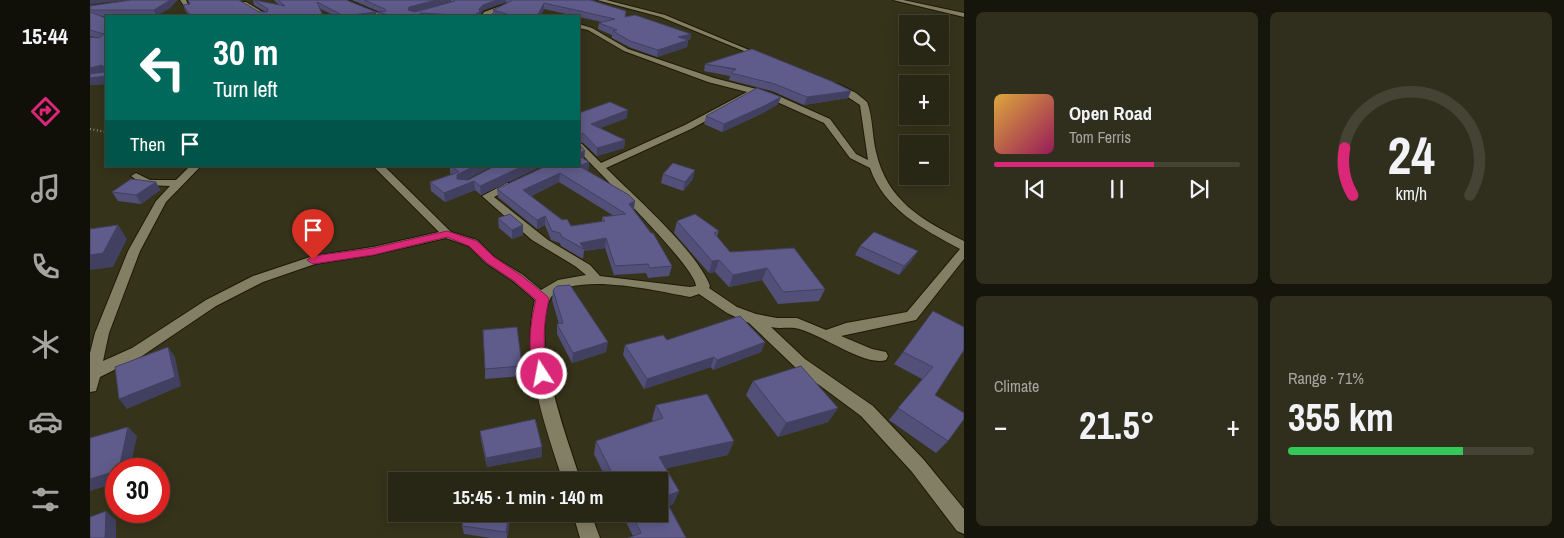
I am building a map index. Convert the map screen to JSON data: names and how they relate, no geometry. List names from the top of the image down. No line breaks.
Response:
{"page":{"tabs":"15:44","map_buttons":["+","−"],"turn":["30 m","Turn left"],"song":["Open Road","Tom Ferris"],"then":"Then","tile":["Climate",["Range · 71%","355 km"]],"heat":["−","21.5°","+"],"limit":"30","trip":"15:45 · 1 min · 140 m","gauge":["24","km/h"]}}
